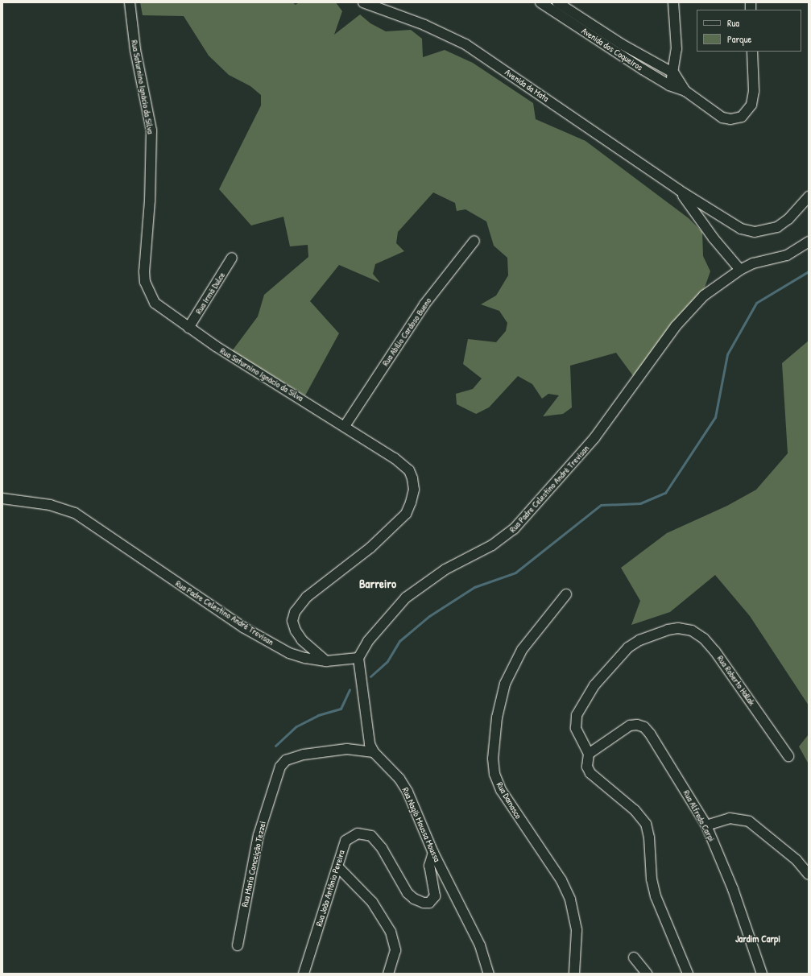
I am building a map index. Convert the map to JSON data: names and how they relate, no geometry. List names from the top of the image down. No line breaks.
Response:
{"streets":{"street":["Avenida dos Coqueiros","Avenida da Mata","Rua Saturnino Ignácio da Silva","Rua Irmã Dulce","Rua Abílio Cardoso Bueno","Rua Padre Celestino André Trevisan","Rua Roberto Hallak","Rua Damasco","Rua Alfredo Carpi","Rua Nagib Moussa Moussa","Rua Maria Conceição Tezzei","Rua João Antônio Pereira"]},"crossings":[["Avenida da Mata","Rua Padre Celestino André Trevisan"],["Rua Saturnino Ignácio da Silva","Rua Irmã Dulce"],["Rua Saturnino Ignácio da Silva","Rua Abílio Cardoso Bueno"],["Rua Saturnino Ignácio da Silva","Rua Padre Celestino André Trevisan"],["Rua Padre Celestino André Trevisan","Rua Nagib Moussa Moussa"],["Rua Roberto Hallak","Rua Alfredo Carpi"],["Rua Nagib Moussa Moussa","Rua Maria Conceição Tezzei"],["Rua Nagib Moussa Moussa","Rua João Antônio Pereira"]],"districts":["Barreiro","Jardim Carpi"],"legend":["Rua","Parque"]}
